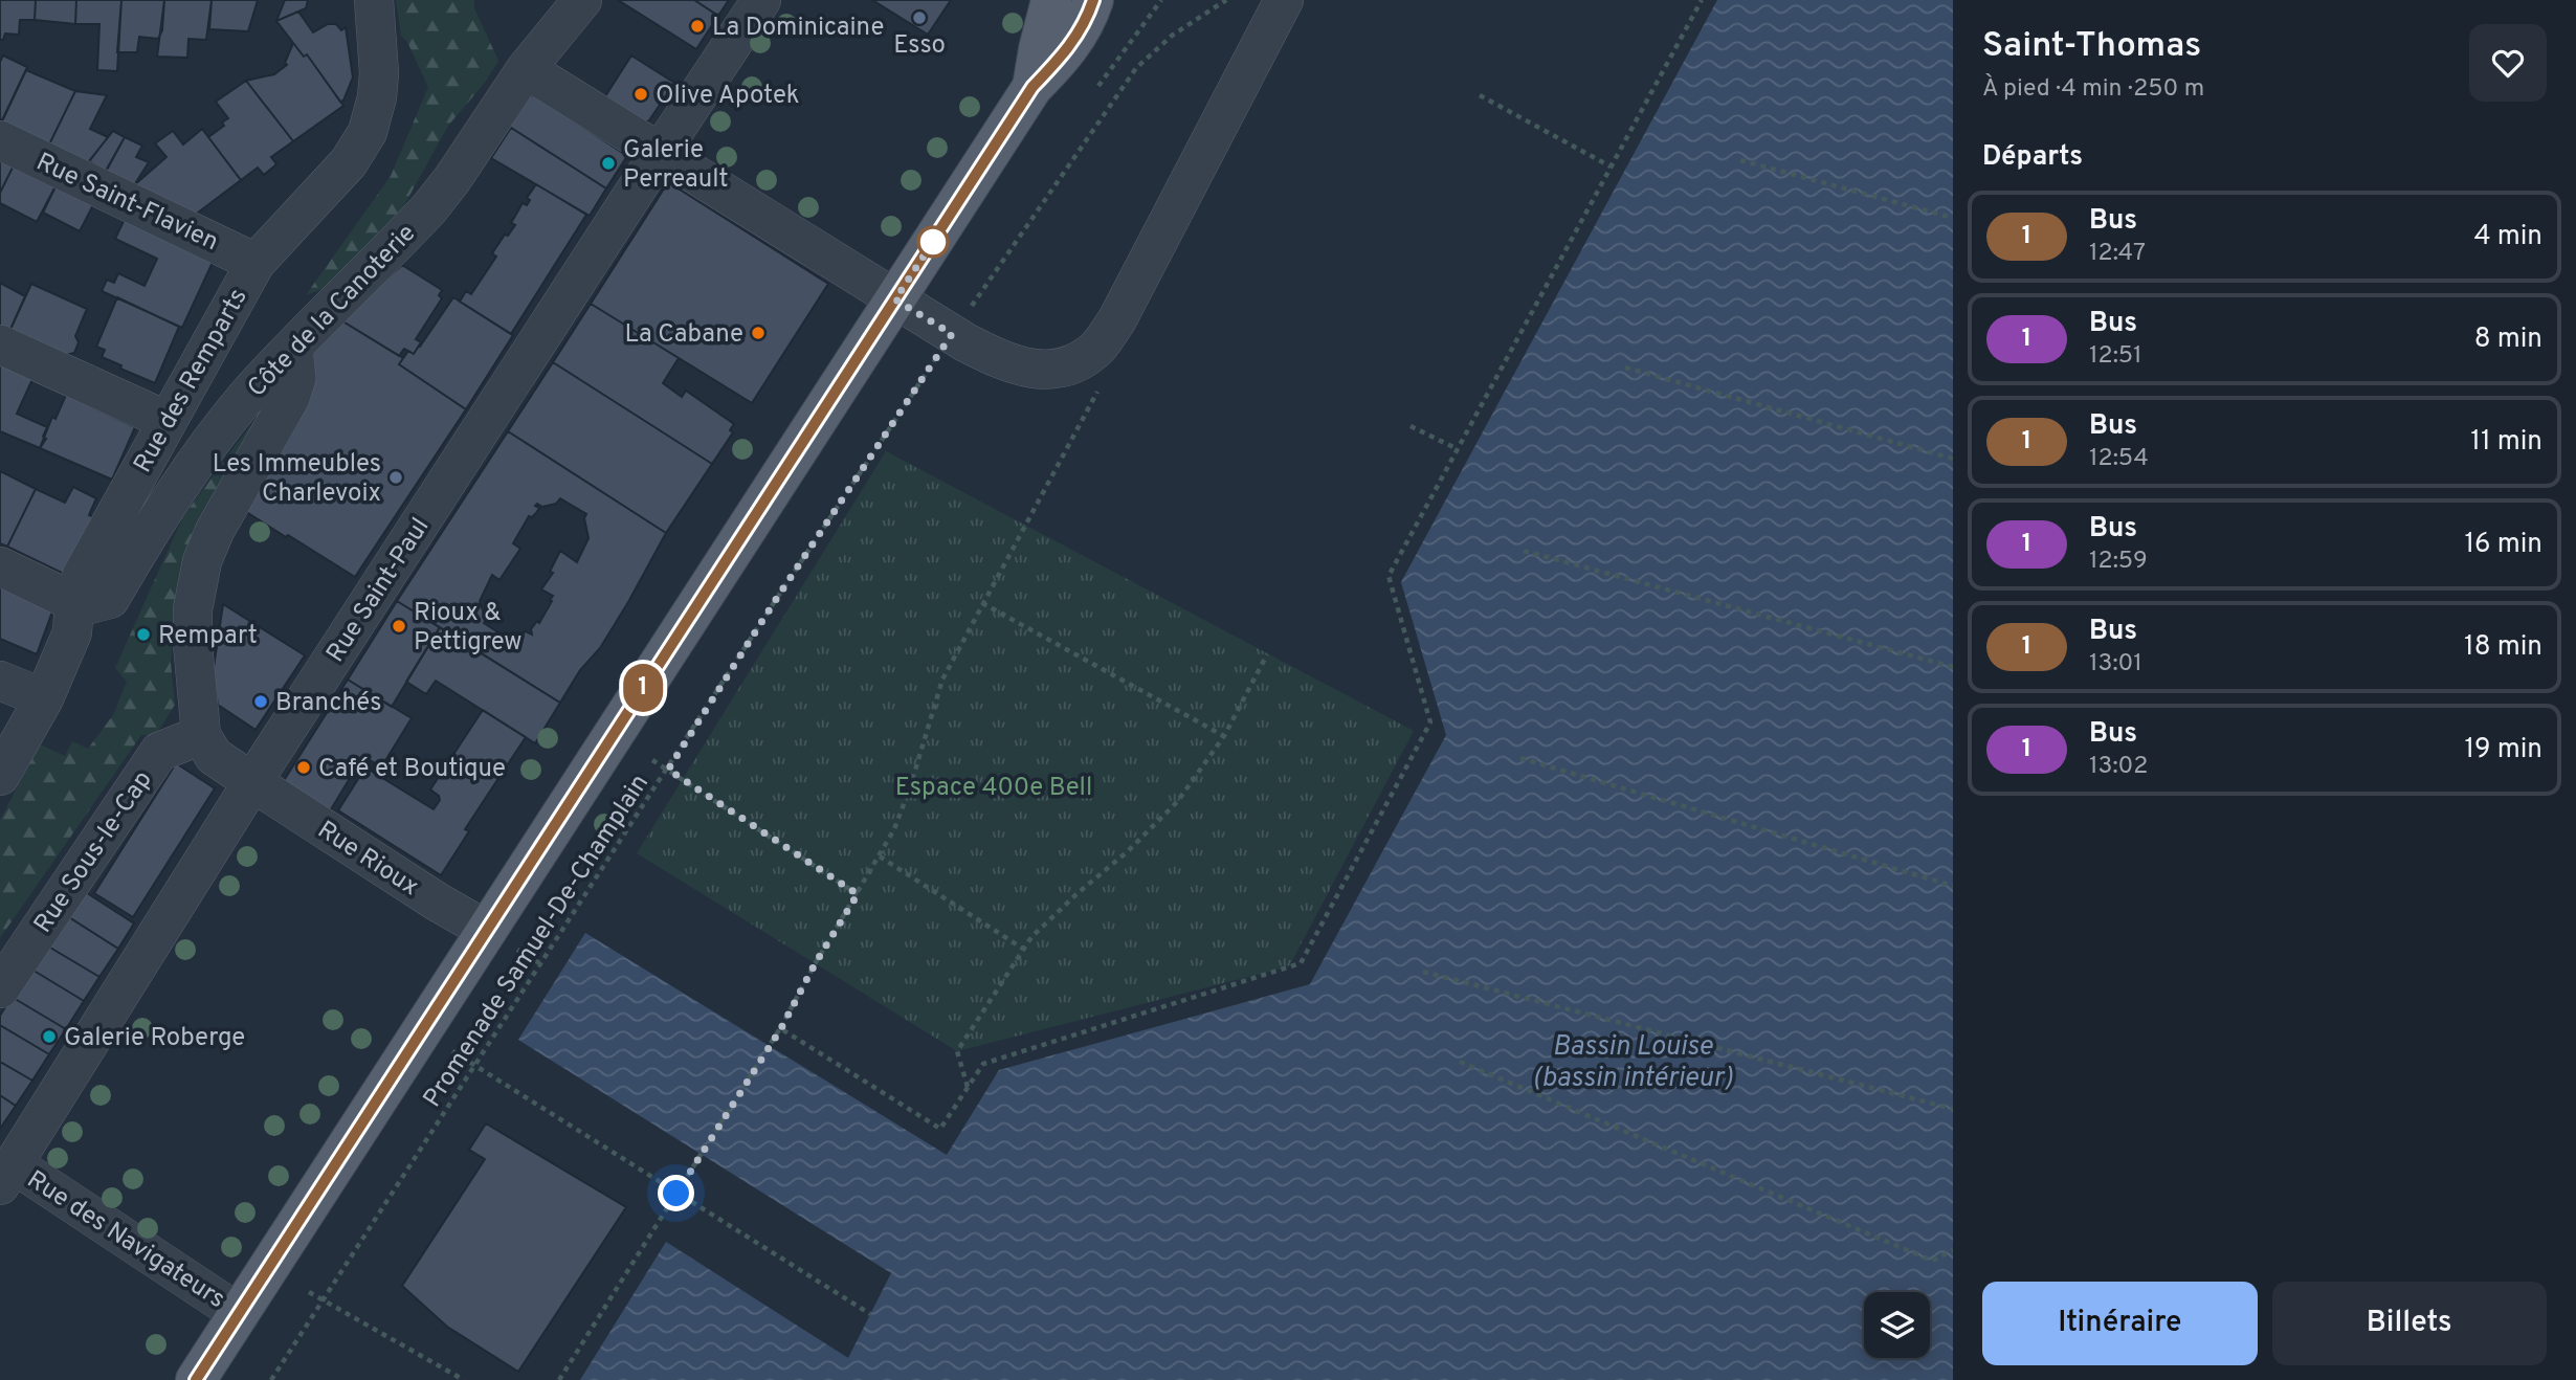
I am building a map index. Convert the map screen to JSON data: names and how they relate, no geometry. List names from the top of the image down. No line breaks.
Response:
{"streets":{"street":["Rue Saint-Flavien","Côte de la Canoterie","Rue des Remparts","Rue Saint-Paul","Rue Sous-le-Cap","Rue Rioux","Rue des Navigateurs"],"path":["Promenade Samuel-De-Champlain"]},"crossings":[["Rue Saint-Flavien","Rue des Remparts"],["Côte de la Canoterie","Rue des Remparts"],["Rue Saint-Paul","Rue Rioux"],["Rue Saint-Paul","Rue des Navigateurs"],["Rue Sous-le-Cap","Rue Rioux"]],"water":["Bassin Louise (bassin intérieur)"],"parks":["Espace 400e Bell"],"places":["Esso","La Dominicaine","Olive Apotek","Galerie Perreault","La Cabane","Les Immeubles Charlevoix","Rioux & Pettigrew","Rempart","Branchés","Café et Boutique","Galerie Roberge"],"lines":["bus line 1"],"page":{"on_map":"1","heading":[["Saint-Thomas","À pied · 4 min · 250 m"],"Départs"],"list":[{"mark":"1","name":"Bus","note":"12:47","value":"4 min"},{"mark":"1","name":"Bus","note":"12:51","value":"8 min"},{"mark":"1","name":"Bus","note":"12:54","value":"11 min"},{"mark":"1","name":"Bus","note":"12:59","value":"16 min"},{"mark":"1","name":"Bus","note":"13:01","value":"18 min"},{"mark":"1","name":"Bus","note":"13:02","value":"19 min"}],"buttons":["Itinéraire","Billets"]}}
